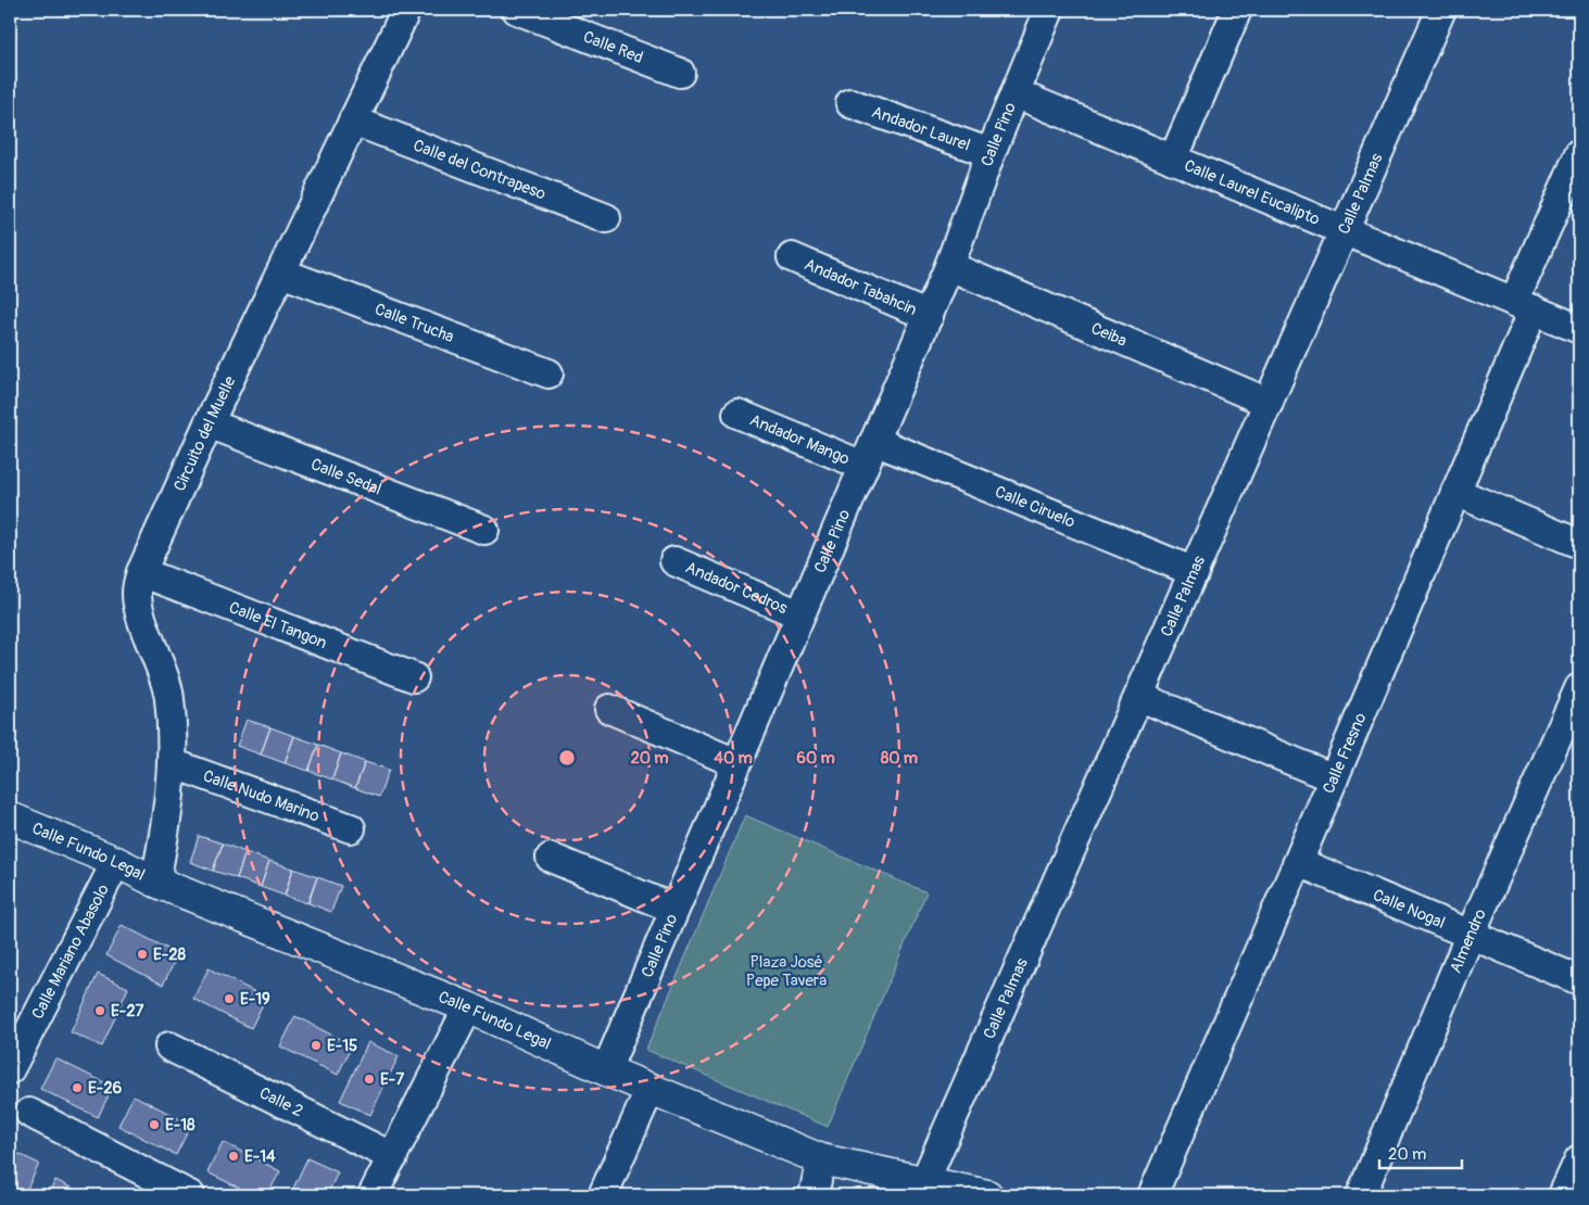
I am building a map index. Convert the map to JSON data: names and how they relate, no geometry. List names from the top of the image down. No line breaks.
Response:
{"streets":{"street":["Calle Red","Andador Laurel","Calle Pino","Calle del Contrapeso","Calle Laurel Eucalipto","Calle Palmas","Andador Tabahcin","Calle Trucha","Ceiba","Circuito del Muelle","Andador Mango","Calle Sedal","Calle Ciruelo","Andador Cedros","Calle El Tangon","Calle Fresno","Calle Nudo Marino","Calle Fundo Legal","Calle Nogal","Almendro","Calle Mariano Abasolo","Calle 2"]},"crossings":[["Andador Laurel","Calle Pino"],["Calle Pino","Calle Laurel Eucalipto"],["Calle Pino","Andador Tabahcin"],["Calle Pino","Ceiba"],["Calle Pino","Andador Mango"],["Calle Pino","Calle Ciruelo"],["Calle Pino","Andador Cedros"],["Calle Pino","Calle Fundo Legal"],["Calle del Contrapeso","Circuito del Muelle"],["Calle Laurel Eucalipto","Calle Palmas"],["Calle Laurel Eucalipto","Calle Fresno"],["Calle Palmas","Ceiba"],["Calle Palmas","Calle Ciruelo"],["Calle Palmas","Calle Fundo Legal"],["Calle Trucha","Circuito del Muelle"],["Circuito del Muelle","Calle Sedal"],["Circuito del Muelle","Calle El Tangon"],["Circuito del Muelle","Calle Nudo Marino"],["Circuito del Muelle","Calle Fundo Legal"],["Andador Mango","Calle Ciruelo"],["Calle Fresno","Calle Nogal"],["Calle Fundo Legal","Calle Mariano Abasolo"],["Calle Nogal","Almendro"]],"parks":["Plaza José Pepe Tavera"],"places":["E-28","E-19","E-27","E-15","E-7","E-26","E-18","E-14"],"scale_bar":"20 m","rings":["20 m","40 m","60 m","80 m"]}
